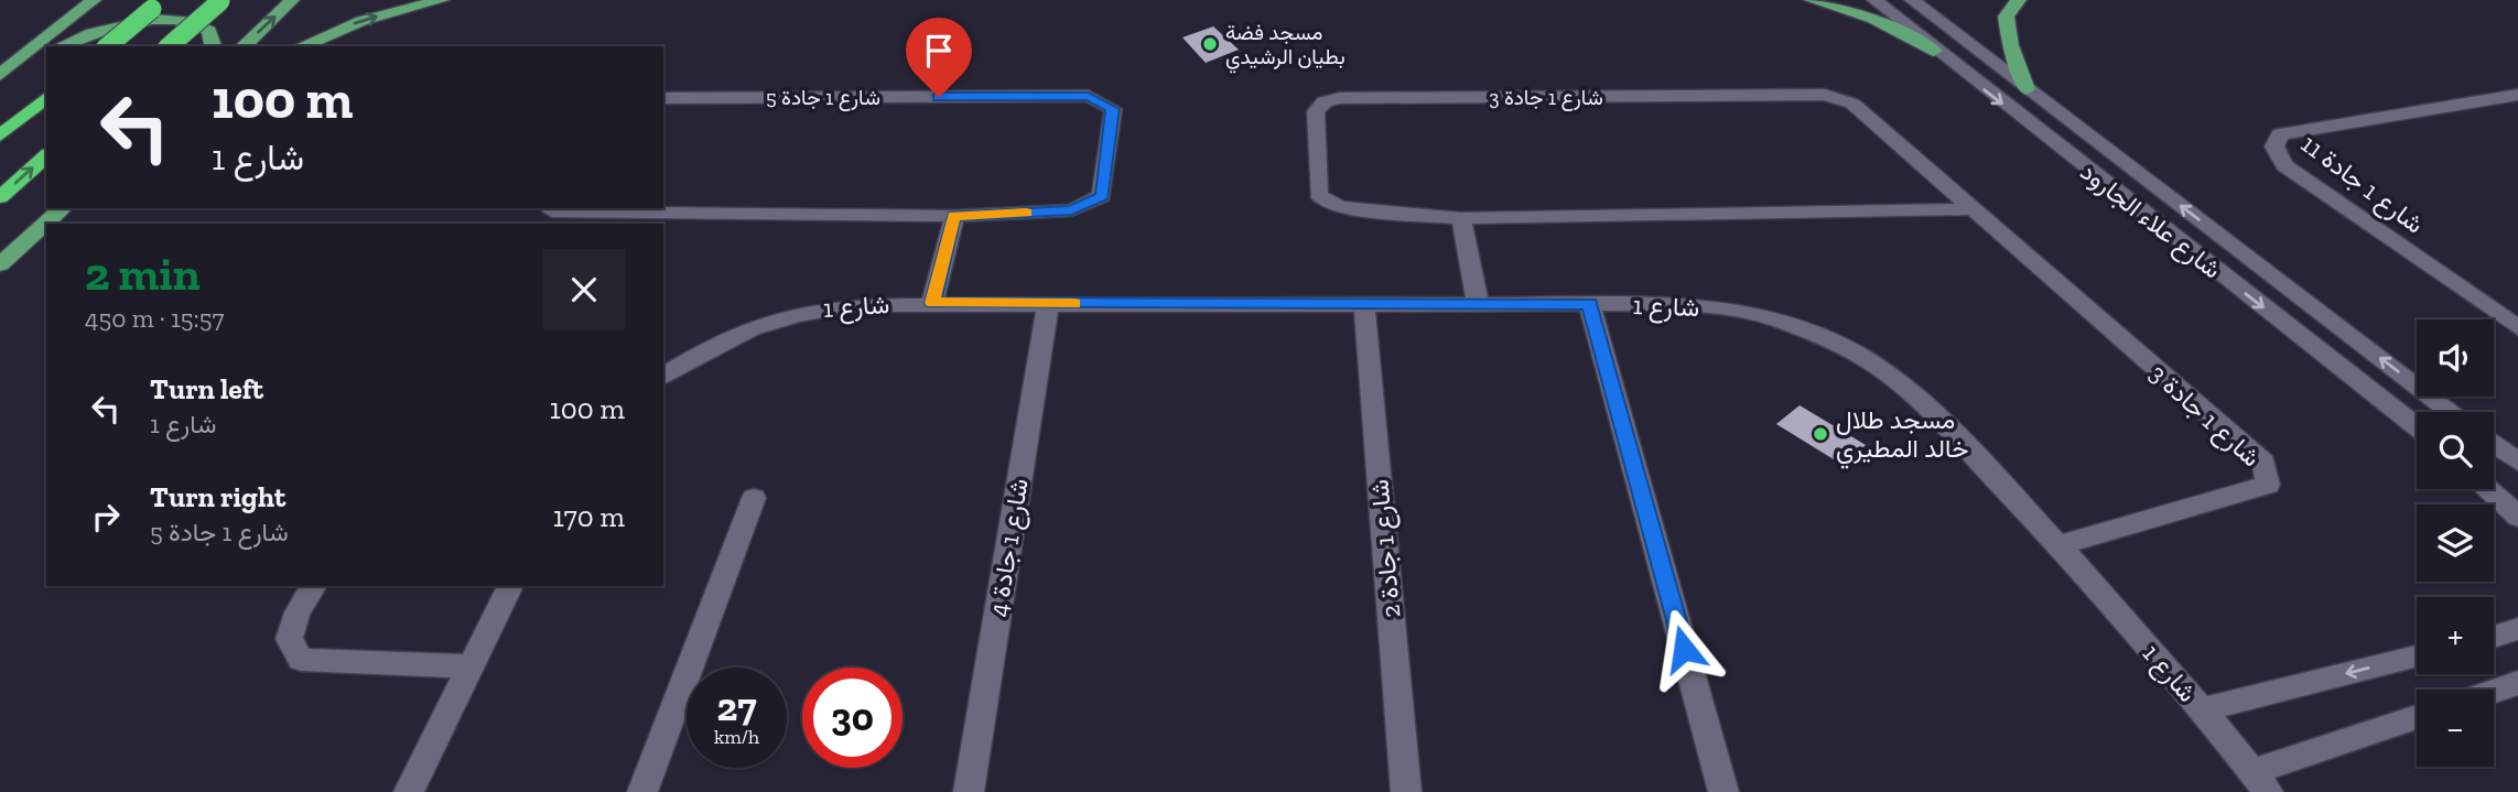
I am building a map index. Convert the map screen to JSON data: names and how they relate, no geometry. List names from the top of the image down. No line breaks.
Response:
{"streets":{"street":["شارع 1 جادة 5","شارع 1 جادة 3","شارع 1 جادة 11","شارع علاء الجارود","شارع 1","شارع 1 جادة 4","شارع 1 جادة 2"]},"crossings":[["شارع 1 جادة 3","شارع 1"],["شارع 1","شارع 1 جادة 4"],["شارع 1","شارع 1 جادة 2"]],"places":["مسجد فضة بطيان الرشيدي","مسجد طلال خالد المطيري"],"page":{"turn":["100 m","شارع 1"],"heading":["2 min","450 m · 15:57"],"map_buttons":["+","−"],"list":[{"name":"Turn left","note":"شارع 1","value":"100 m"},{"name":"Turn right","note":"شارع 1 جادة 5","value":"170 m"}],"speed":"27 km/h","limit":"30"}}
